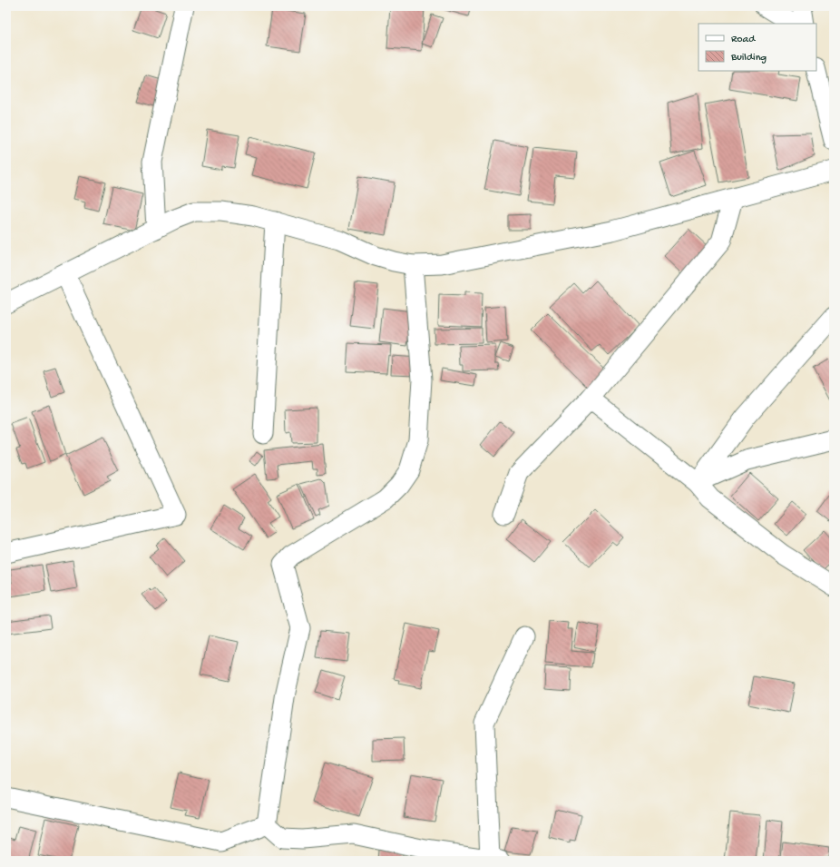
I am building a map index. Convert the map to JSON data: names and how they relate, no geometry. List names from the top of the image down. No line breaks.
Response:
{"legend":["Road","Building"]}
